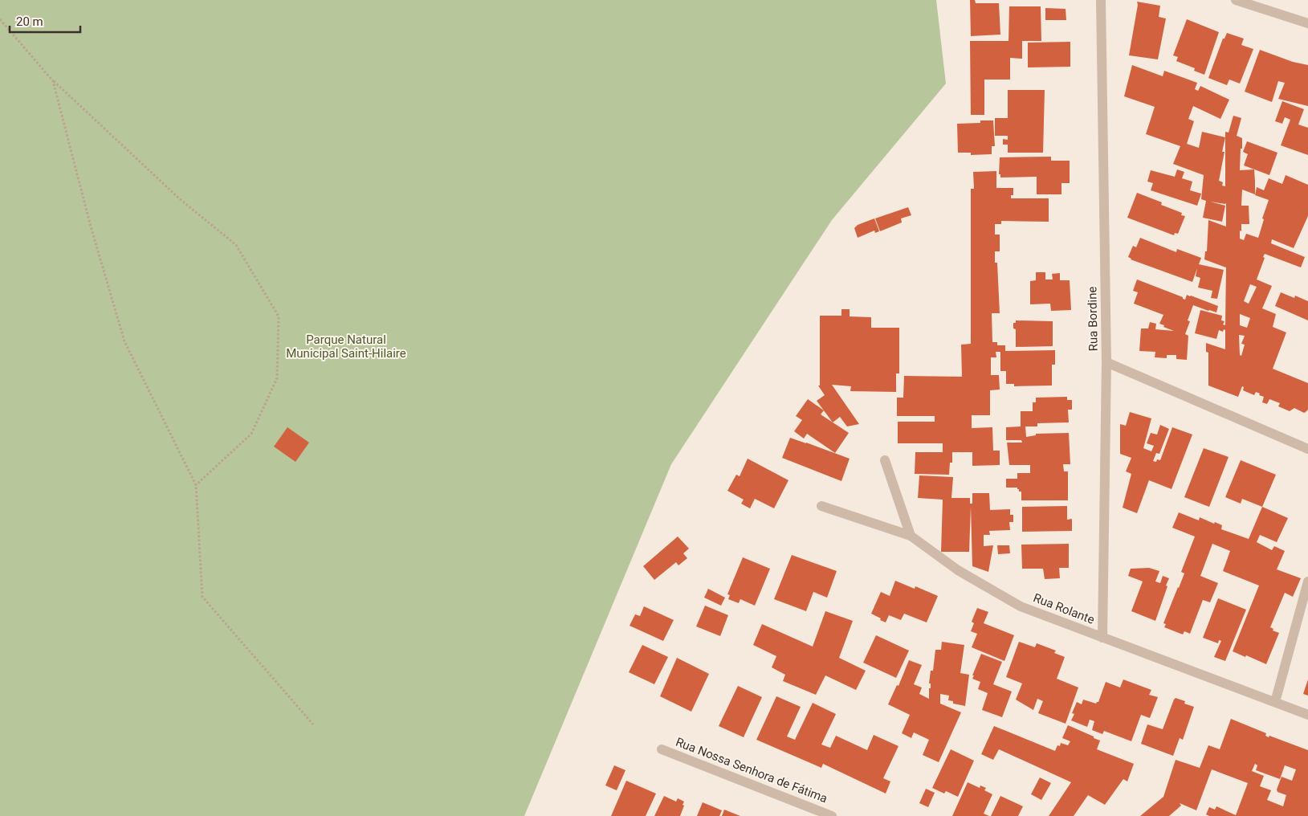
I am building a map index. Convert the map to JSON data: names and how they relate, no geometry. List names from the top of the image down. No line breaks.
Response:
{"streets":{"street":["Rua Bordine","Rua Rolante","Rua Nossa Senhora de Fátima"]},"crossings":[["Rua Bordine","Rua Rolante"]],"parks":["Parque Natural Municipal Saint-Hilaire"],"scale_bar":"20 m"}
